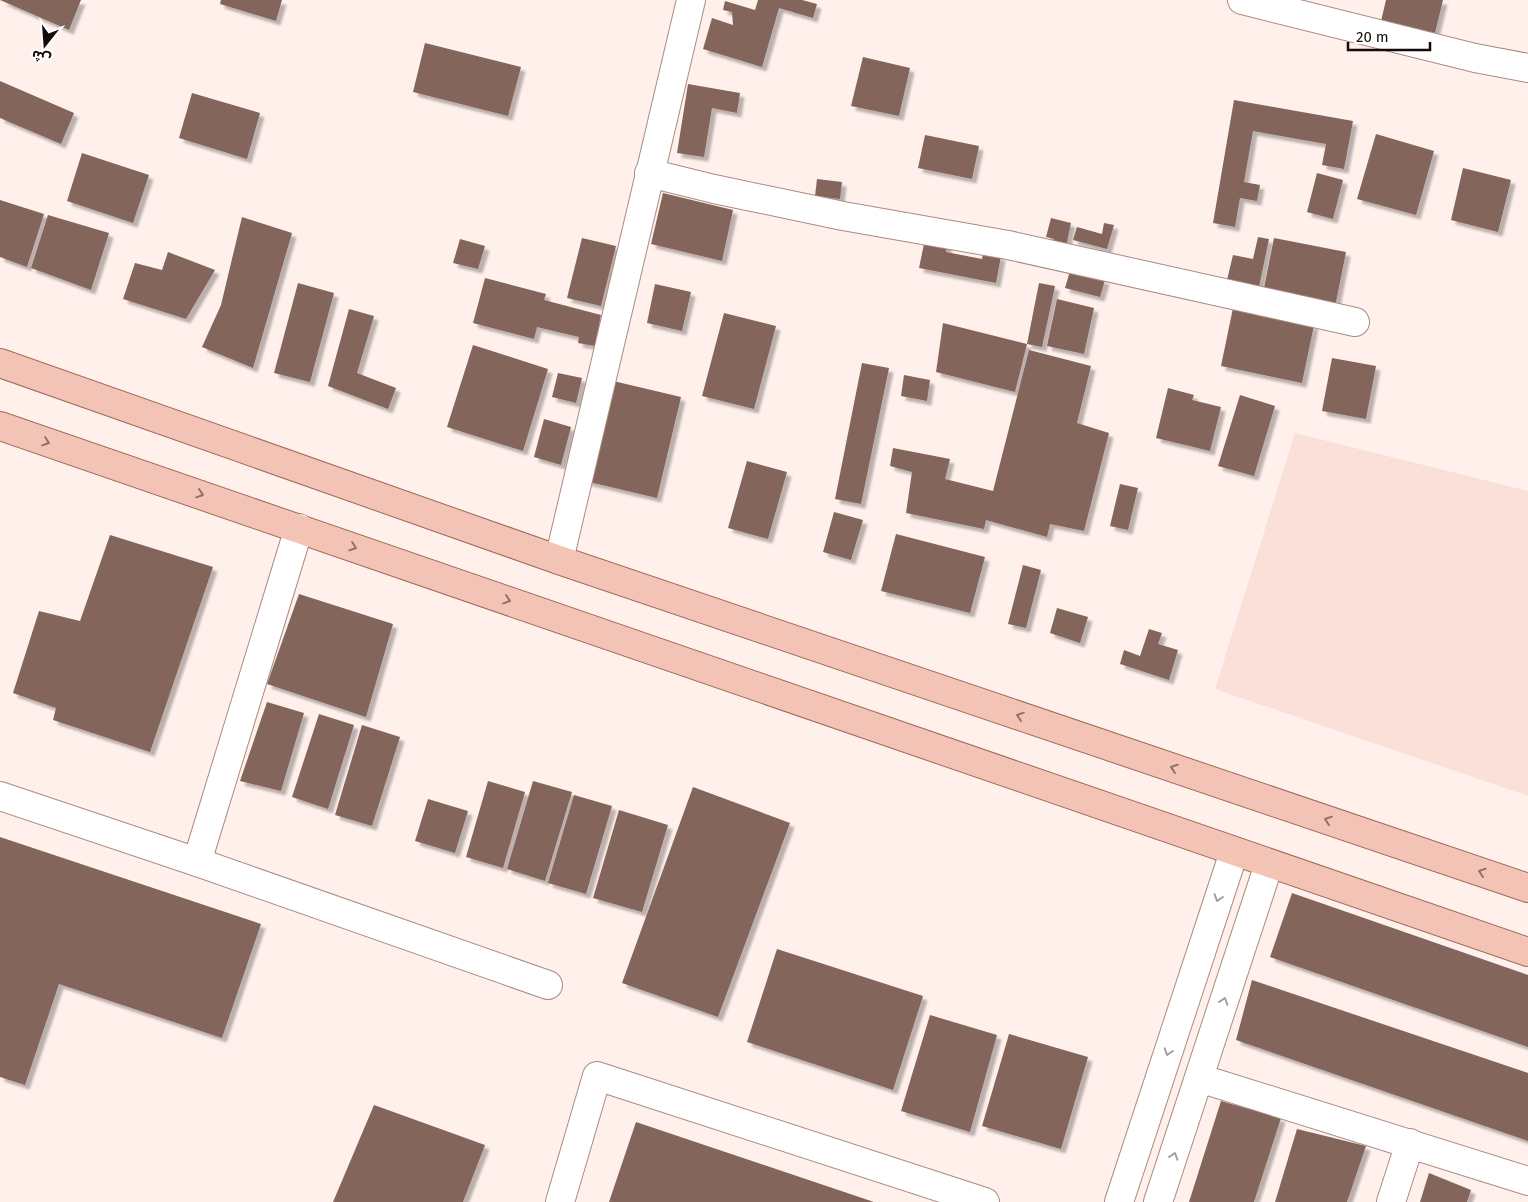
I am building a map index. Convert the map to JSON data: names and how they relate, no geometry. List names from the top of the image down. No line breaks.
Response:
{"scale_bar":"20 m","north":"bottom"}
